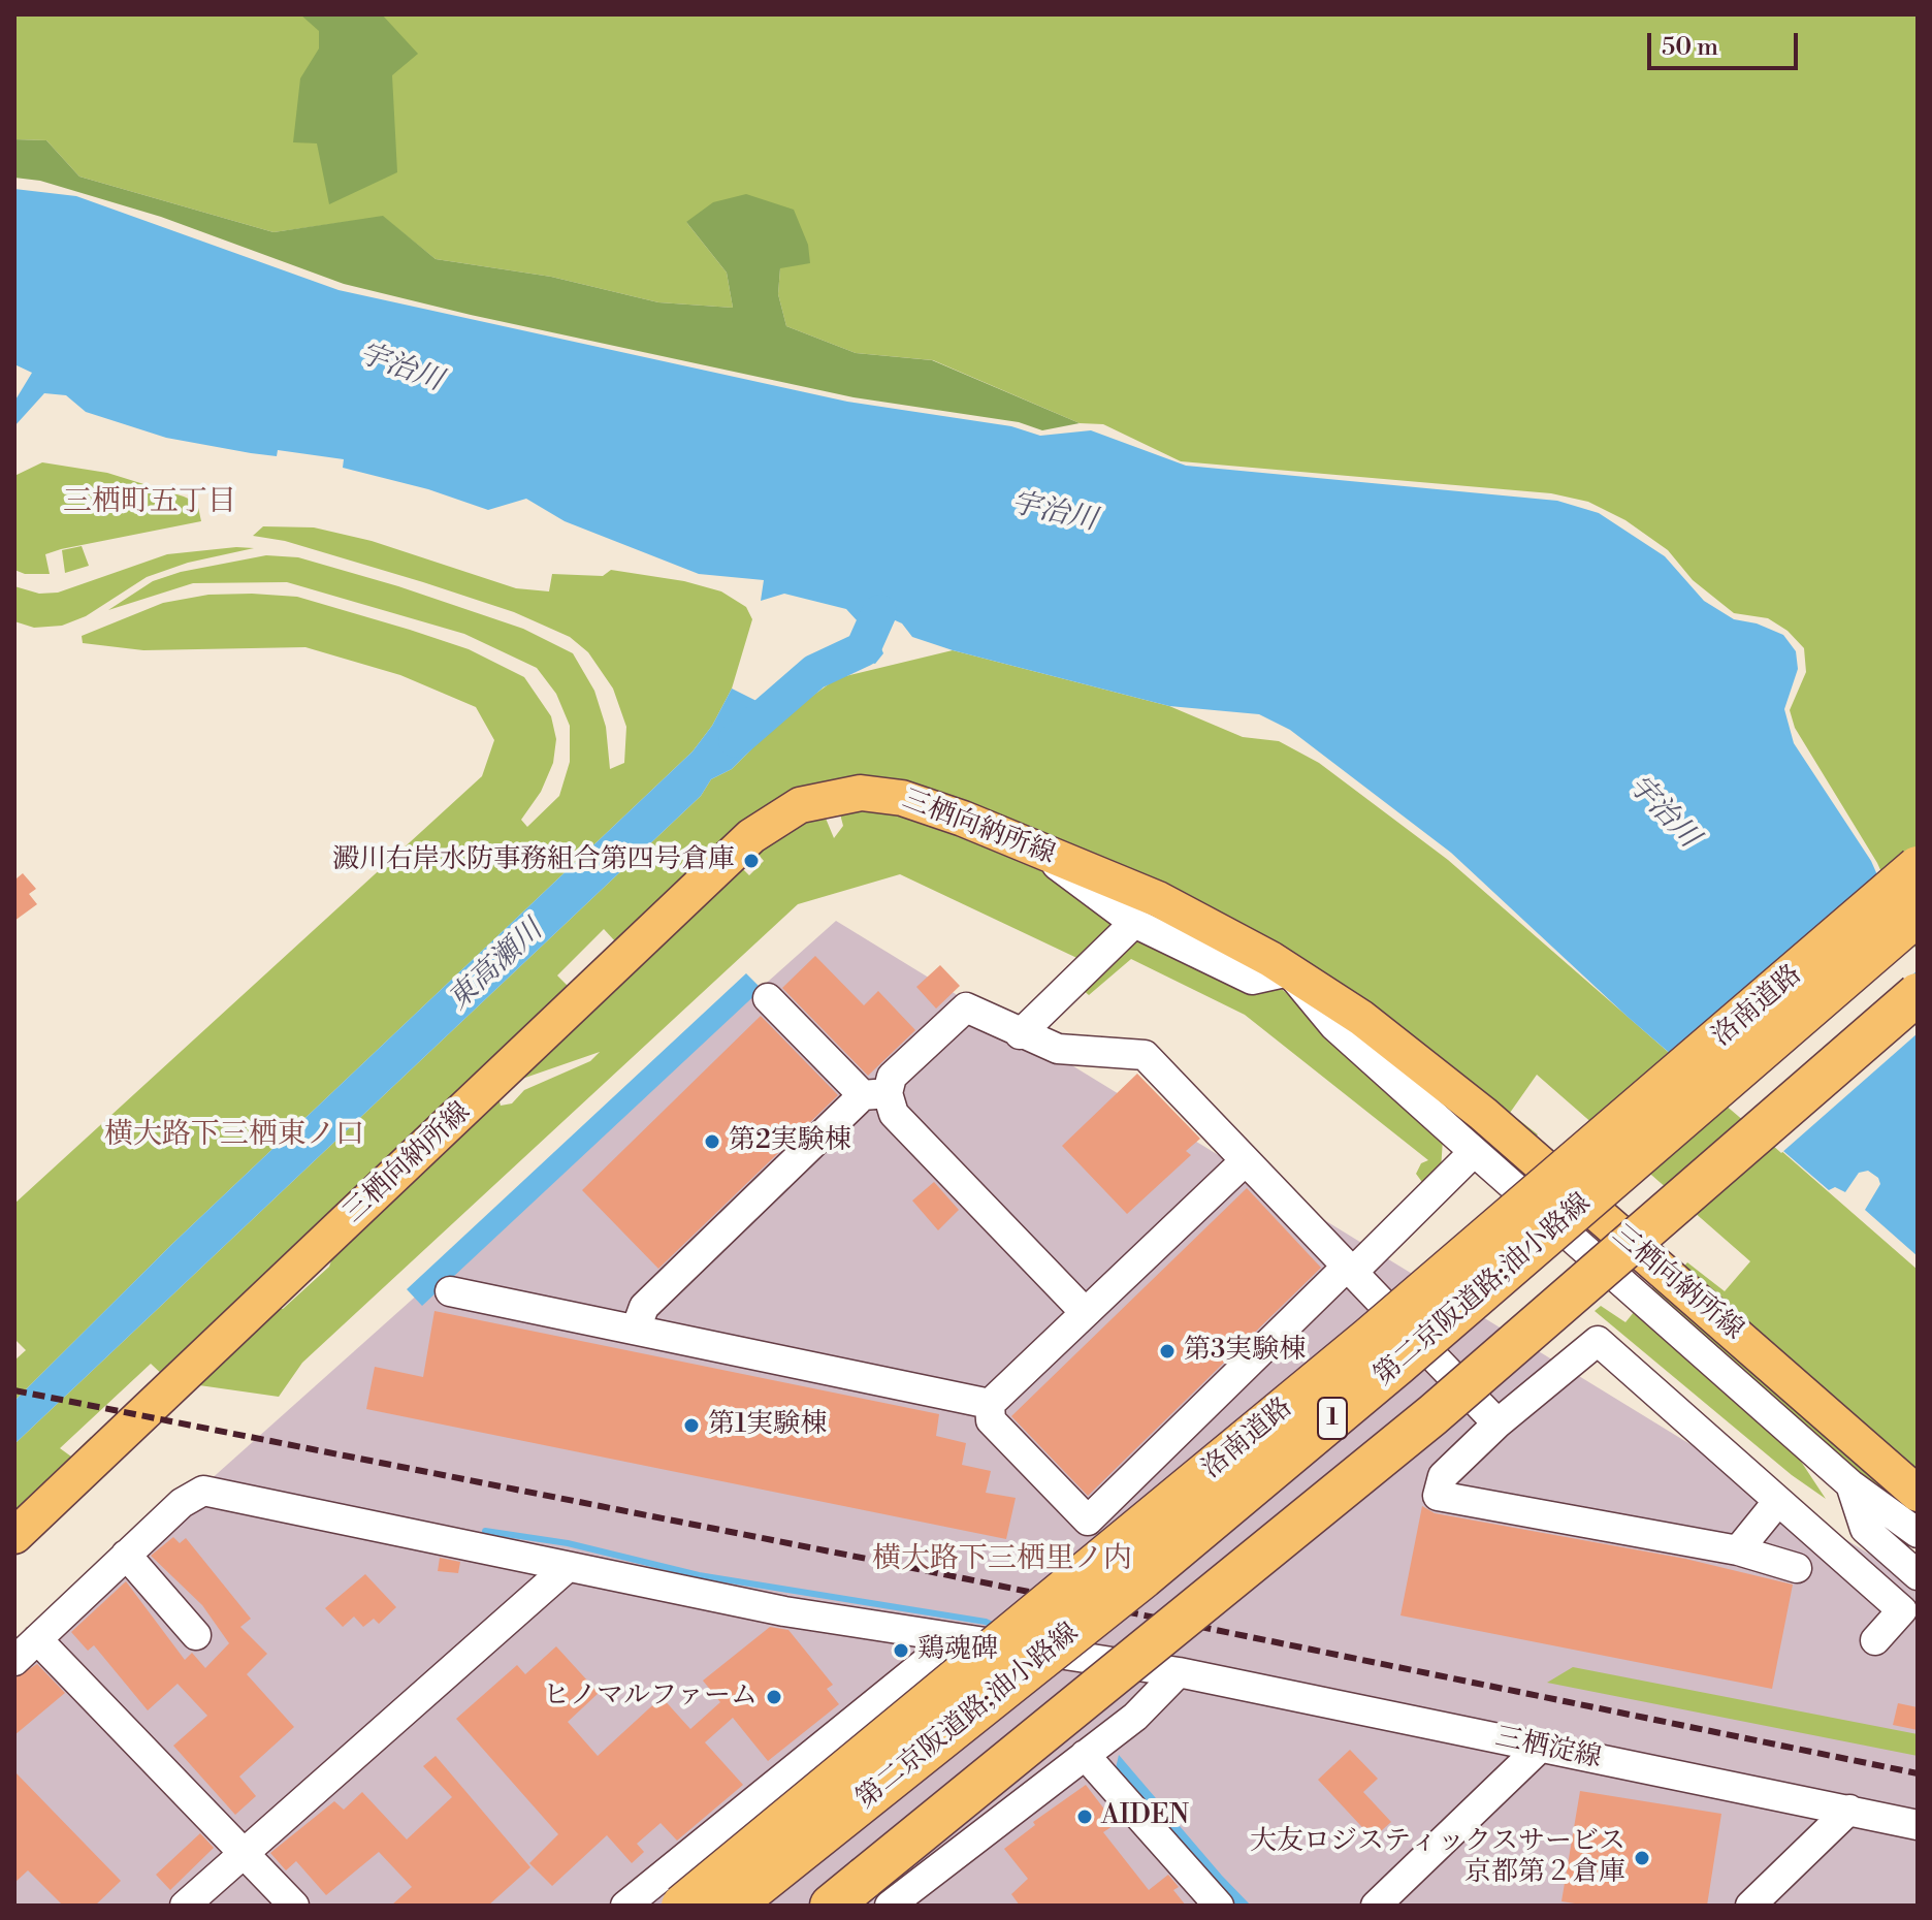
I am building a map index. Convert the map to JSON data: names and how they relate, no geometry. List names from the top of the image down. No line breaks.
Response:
{"streets":{"highway":["洛南道路","第二京阪道路;油小路線","1"],"main road":["三栖向納所線"],"street":["三栖淀線"]},"districts":["三栖町五丁目","横大路下三栖東ノ口","横大路下三栖里ノ内"],"water":["宇治川","東高瀬川"],"places":["澱川右岸水防事務組合第四号倉庫","第2実験棟","第3実験棟","第1実験棟","鶏魂碑","ヒノマルファーム","AIDEN","大友ロジスティックスサービス 京都第２倉庫"],"scale_bar":"50 m"}
